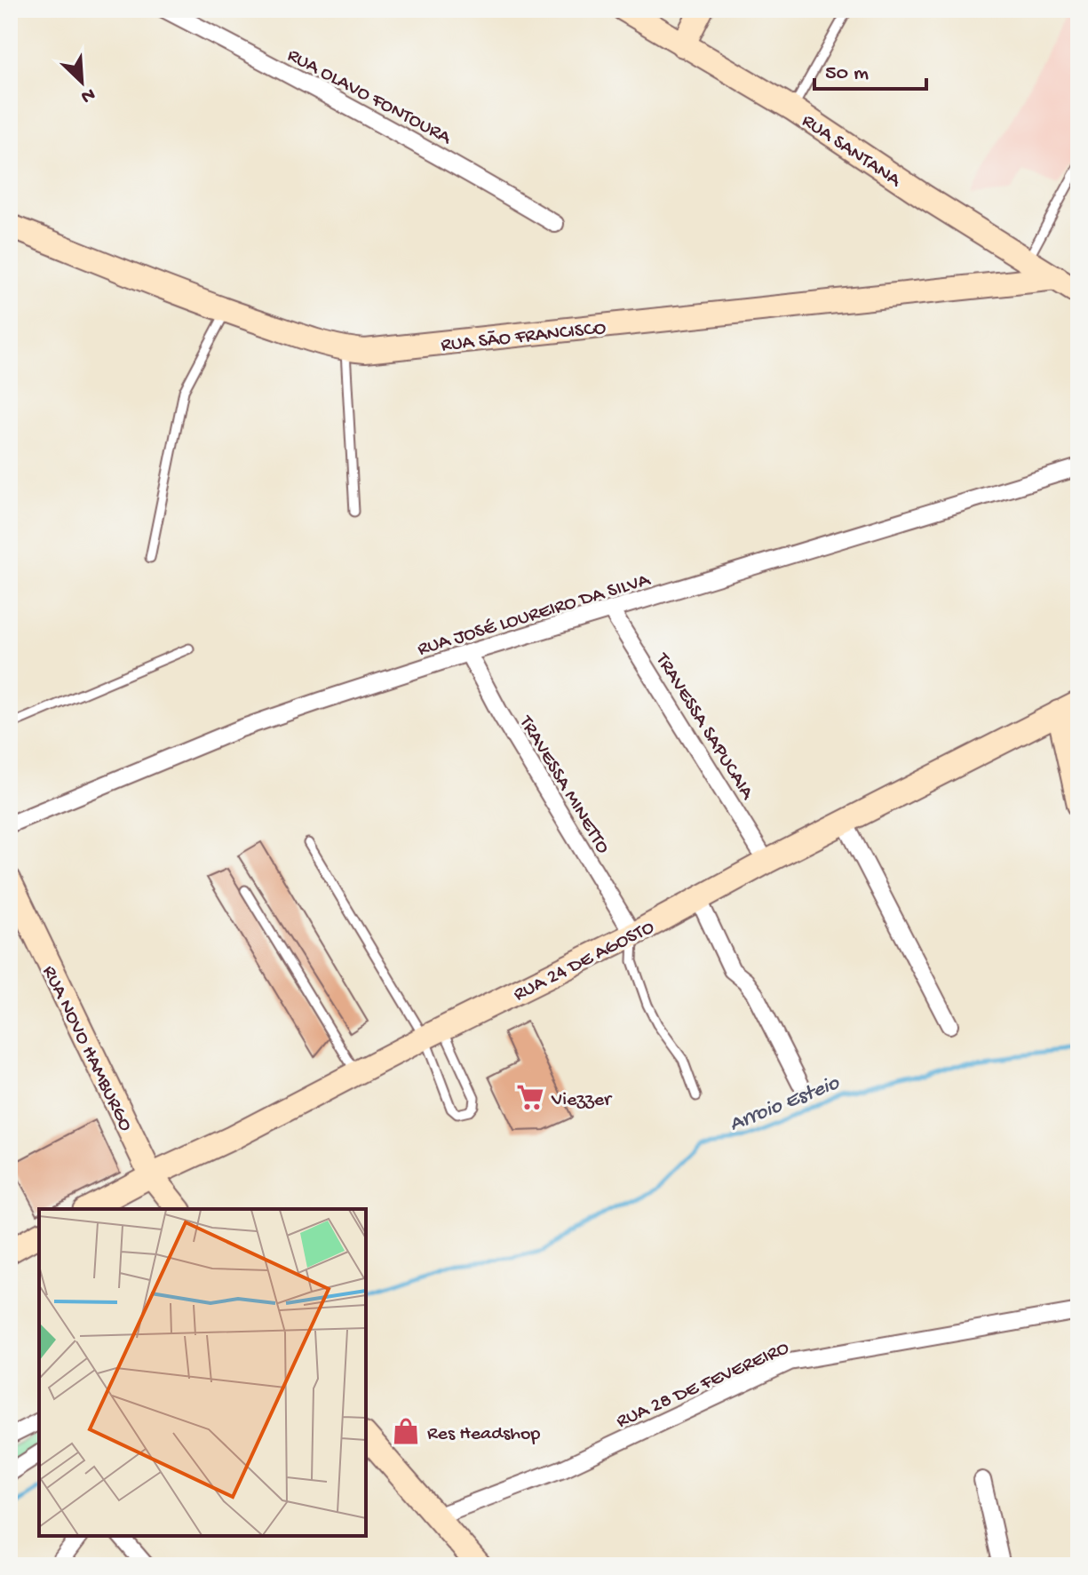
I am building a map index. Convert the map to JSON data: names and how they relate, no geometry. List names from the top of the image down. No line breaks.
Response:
{"streets":{"street":["RUA OLAVO FONTOURA","RUA SANTANA","RUA SÃO FRANCISCO","RUA JOSÉ LOUREIRO DA SILVA","TRAVESSA SAPUCAIA","TRAVESSA MINETTO","RUA 24 DE AGOSTO","RUA NOVO HAMBURGO","RUA 28 DE FEVEREIRO"]},"crossings":[["RUA SANTANA","RUA SÃO FRANCISCO"],["RUA JOSÉ LOUREIRO DA SILVA","TRAVESSA SAPUCAIA"],["RUA JOSÉ LOUREIRO DA SILVA","TRAVESSA MINETTO"],["TRAVESSA SAPUCAIA","RUA 24 DE AGOSTO"],["TRAVESSA MINETTO","RUA 24 DE AGOSTO"],["RUA 24 DE AGOSTO","RUA NOVO HAMBURGO"]],"water":["Arroio Esteio"],"places":{"supermarket":["Viezzer"],"shop":["Res Headshop"]},"scale_bar":"50 m","north":"bottom right"}
